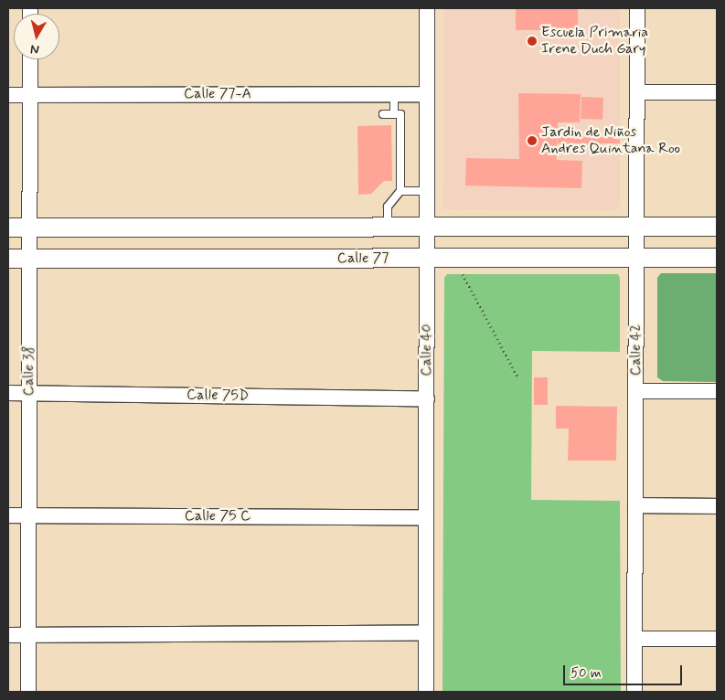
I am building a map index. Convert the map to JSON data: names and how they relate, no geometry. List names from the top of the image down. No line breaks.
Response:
{"streets":{"street":["Calle 77-A","Calle 77","Calle 40","Calle 42","Calle 38","Calle 75D","Calle 75 C"]},"crossings":[["Calle 77-A","Calle 40"],["Calle 77-A","Calle 38"],["Calle 77","Calle 40"],["Calle 77","Calle 42"],["Calle 77","Calle 38"],["Calle 40","Calle 75D"],["Calle 40","Calle 75 C"],["Calle 38","Calle 75D"],["Calle 38","Calle 75 C"]],"places":["Escuela Primaria Irene Duch Gary","Jardin de Niños Andres Quintana Roo"],"scale_bar":"50 m","north":"bottom"}
